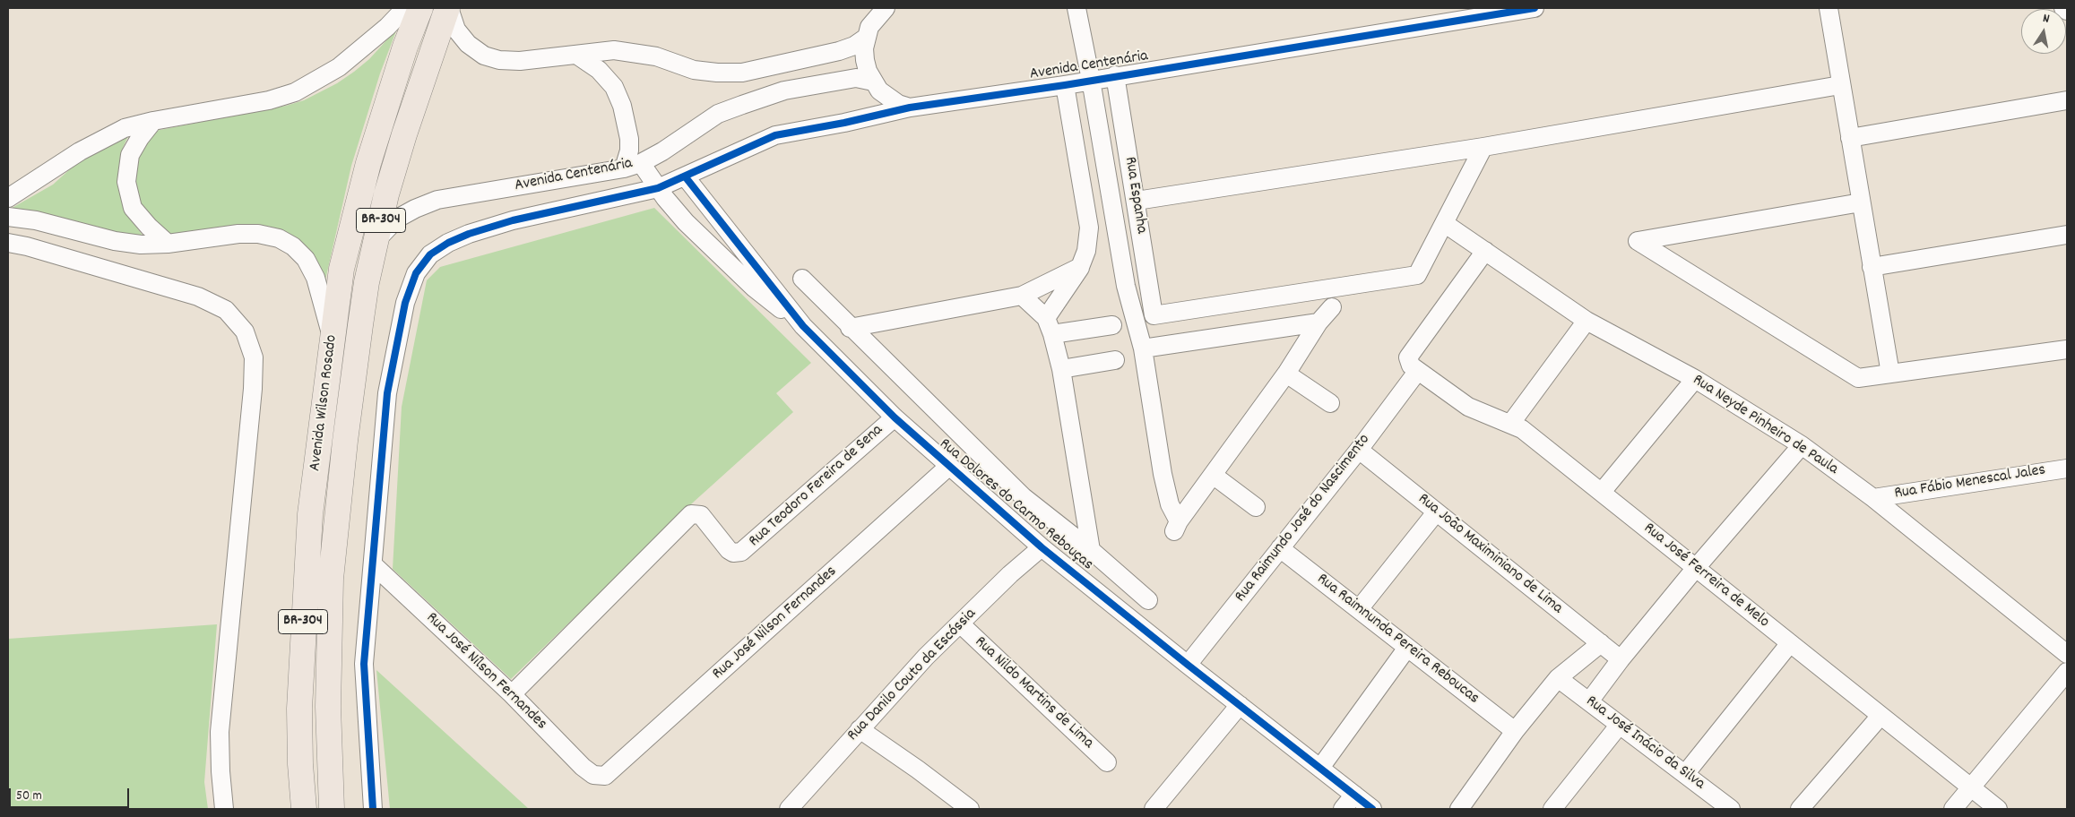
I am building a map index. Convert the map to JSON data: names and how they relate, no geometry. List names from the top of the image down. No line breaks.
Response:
{"streets":{"highway":["BR-304","Avenida Wilson Rosado"],"street":["Avenida Centenária","Rua Espanha","Rua Neyde Pinheiro de Paula","Rua Fábio Menescal Jales","Rua Teodoro Fereira de Sena","Rua Dolores do Carmo Rebouças","Rua Raimundo José do Nascimento","Rua João Maximiniano de Lima","Rua José Ferreira de Melo","Rua José Nilson Fernandes","Rua Raimnunda Pereira Reboucas","Rua José Nílson Fernandes","Rua Danilo Couto da Escóssia","Rua Nildo Martins de Lima","Rua José Inácio da Silva"]},"crossings":[["Avenida Centenária","Rua Espanha"],["Avenida Centenária","Avenida Wilson Rosado"],["Avenida Centenária","Rua Dolores do Carmo Rebouças"],["Avenida Centenária","Rua José Nílson Fernandes"],["Rua Espanha","Rua Neyde Pinheiro de Paula"],["Rua Neyde Pinheiro de Paula","Rua Fábio Menescal Jales"],["Rua Neyde Pinheiro de Paula","Rua Raimundo José do Nascimento"],["Rua Teodoro Fereira de Sena","Rua Dolores do Carmo Rebouças"],["Rua Teodoro Fereira de Sena","Rua José Nílson Fernandes"],["Rua Dolores do Carmo Rebouças","Rua Raimundo José do Nascimento"],["Rua Dolores do Carmo Rebouças","Rua José Nilson Fernandes"],["Rua Dolores do Carmo Rebouças","Rua Danilo Couto da Escóssia"],["Rua Raimundo José do Nascimento","Rua João Maximiniano de Lima"],["Rua Raimundo José do Nascimento","Rua José Ferreira de Melo"],["Rua Raimundo José do Nascimento","Rua Raimnunda Pereira Reboucas"],["Rua José Nilson Fernandes","Rua José Nílson Fernandes"],["Rua Danilo Couto da Escóssia","Rua Nildo Martins de Lima"]],"scale_bar":"50 m","north":"top"}
